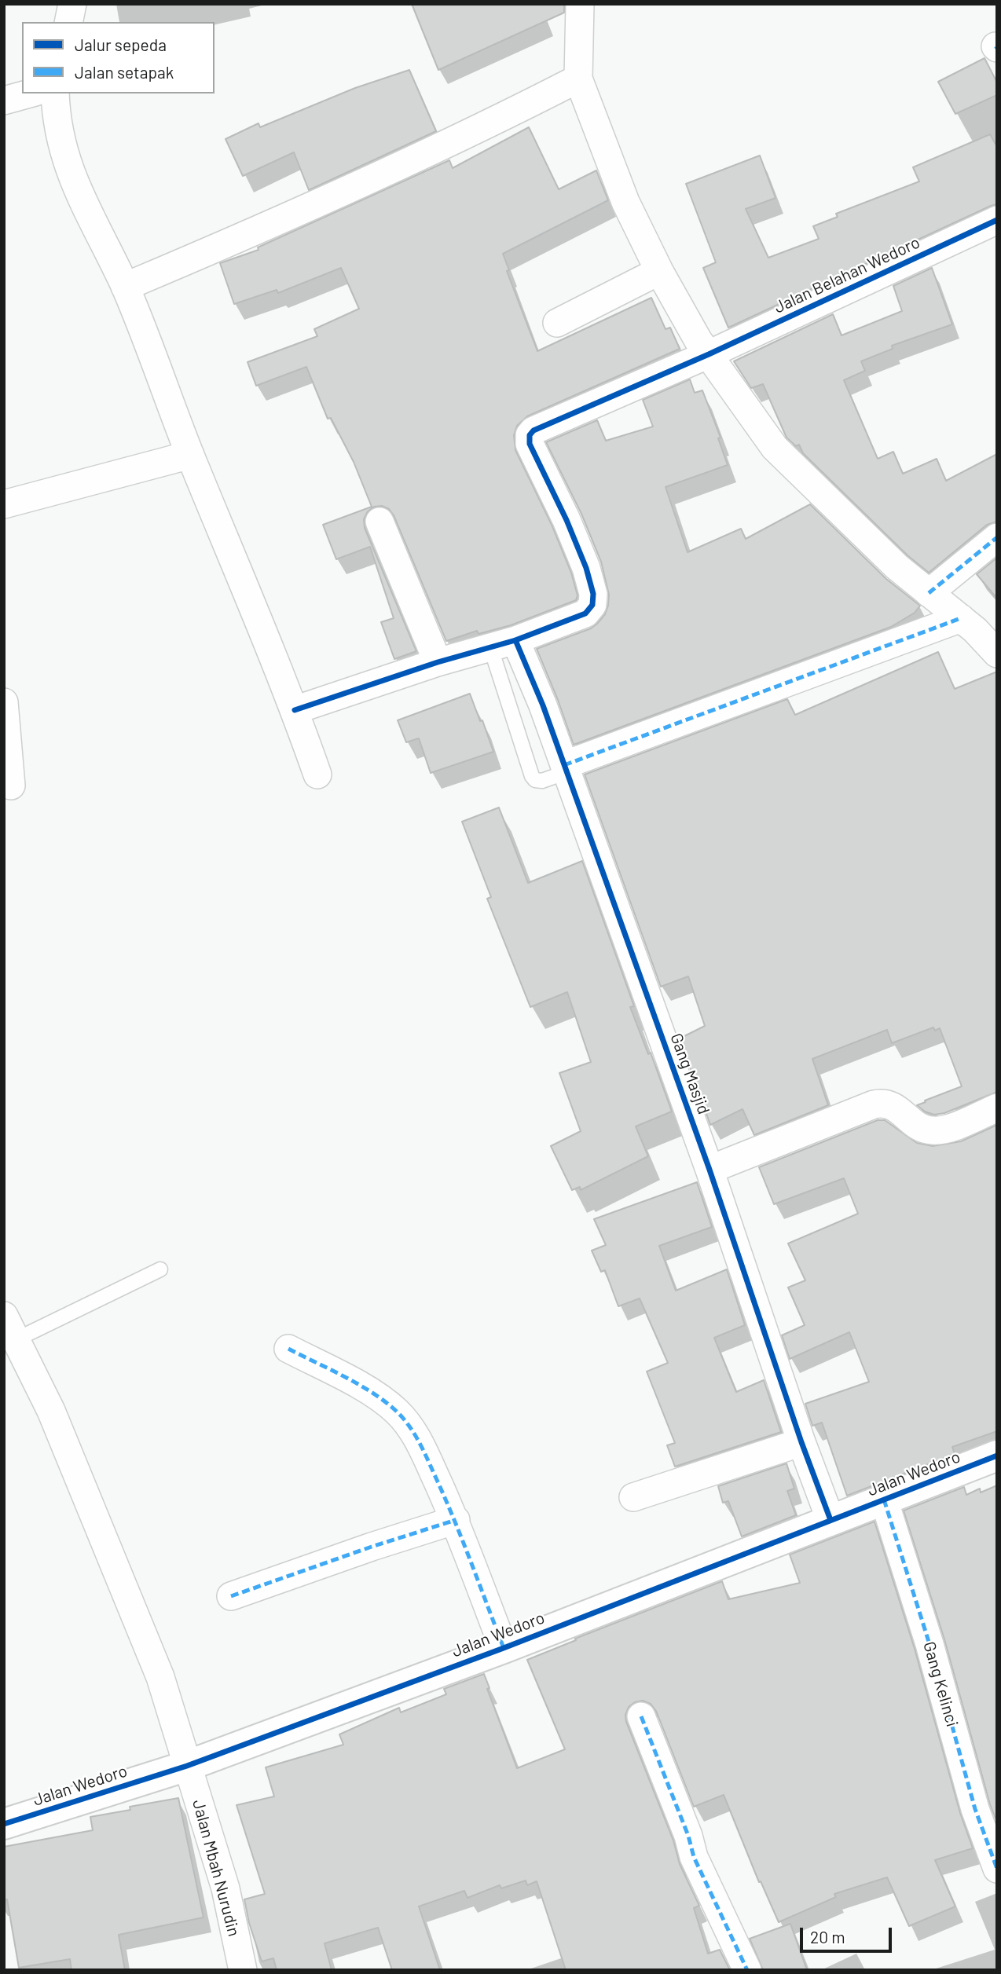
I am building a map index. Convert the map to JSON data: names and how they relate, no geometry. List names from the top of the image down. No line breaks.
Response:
{"streets":{"street":["Jalan Belahan Wedoro","Gang Masjid","Jalan Wedoro","Gang Kelinci","Jalan Mbah Nurudin"]},"crossings":[["Jalan Belahan Wedoro","Gang Masjid"],["Gang Masjid","Jalan Wedoro"],["Jalan Wedoro","Gang Kelinci"],["Jalan Wedoro","Jalan Mbah Nurudin"]],"legend":["Jalur sepeda","Jalan setapak"],"scale_bar":"20 m"}
